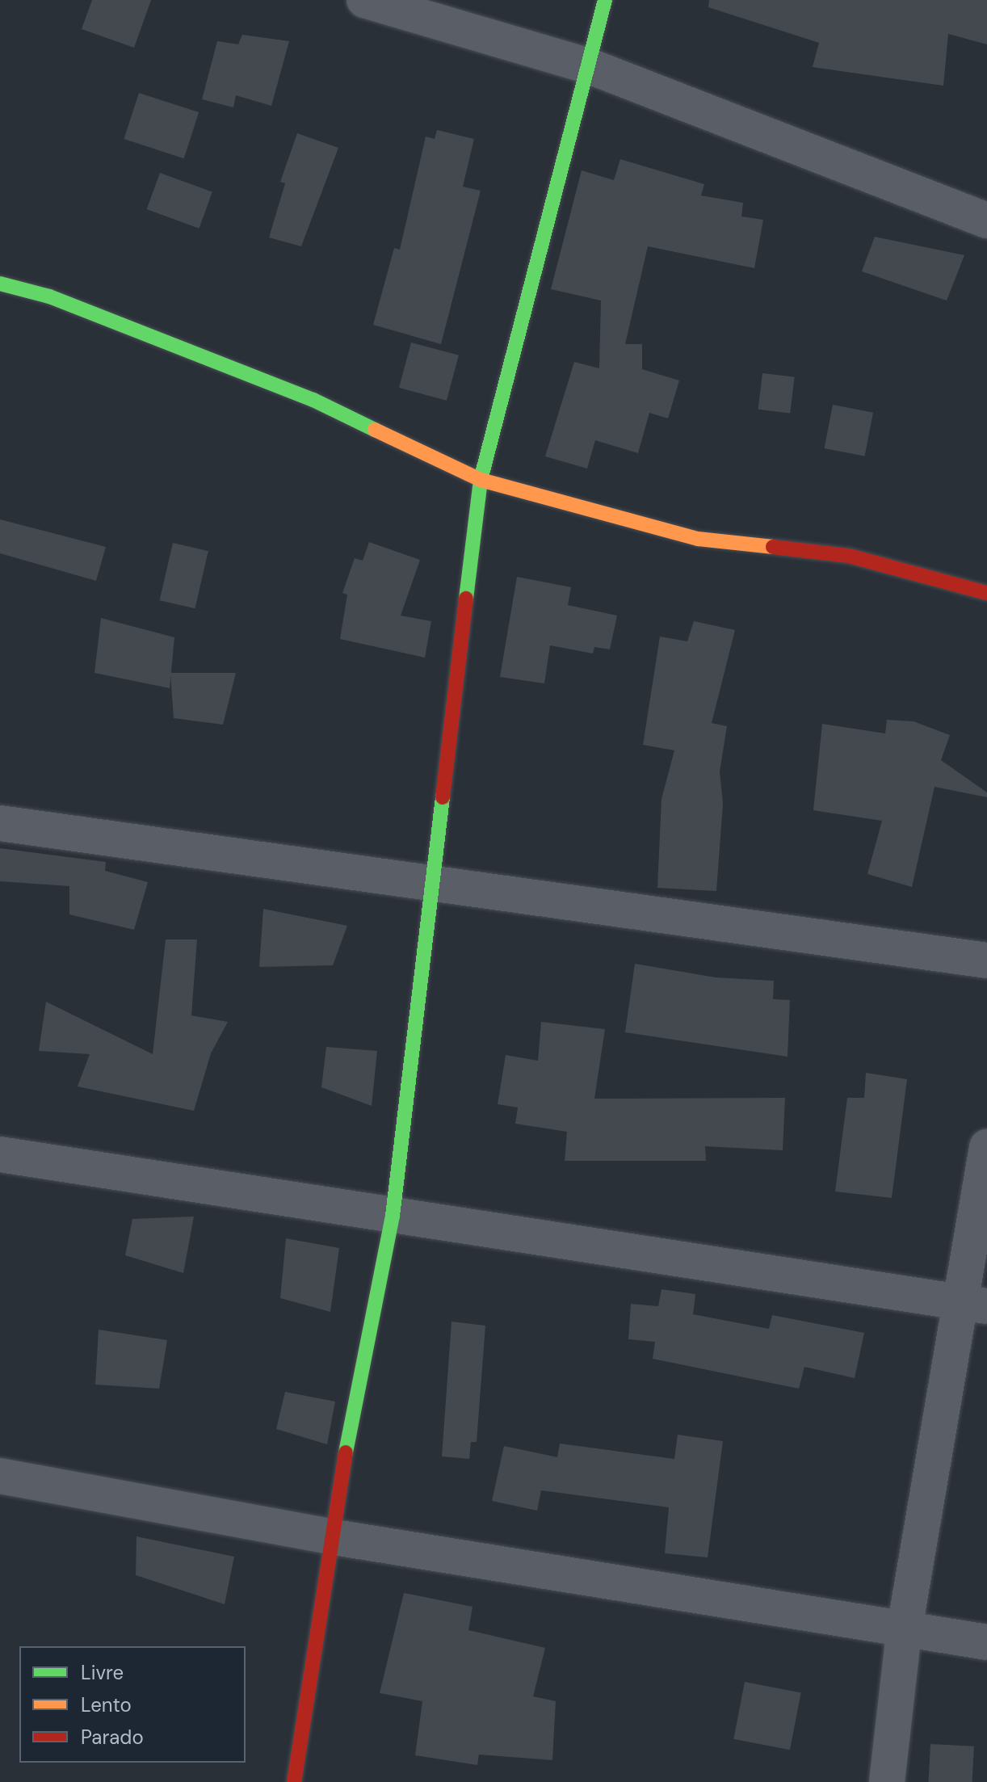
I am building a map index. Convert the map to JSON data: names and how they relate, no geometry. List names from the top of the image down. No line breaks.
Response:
{"legend":["Livre","Lento","Parado"]}
